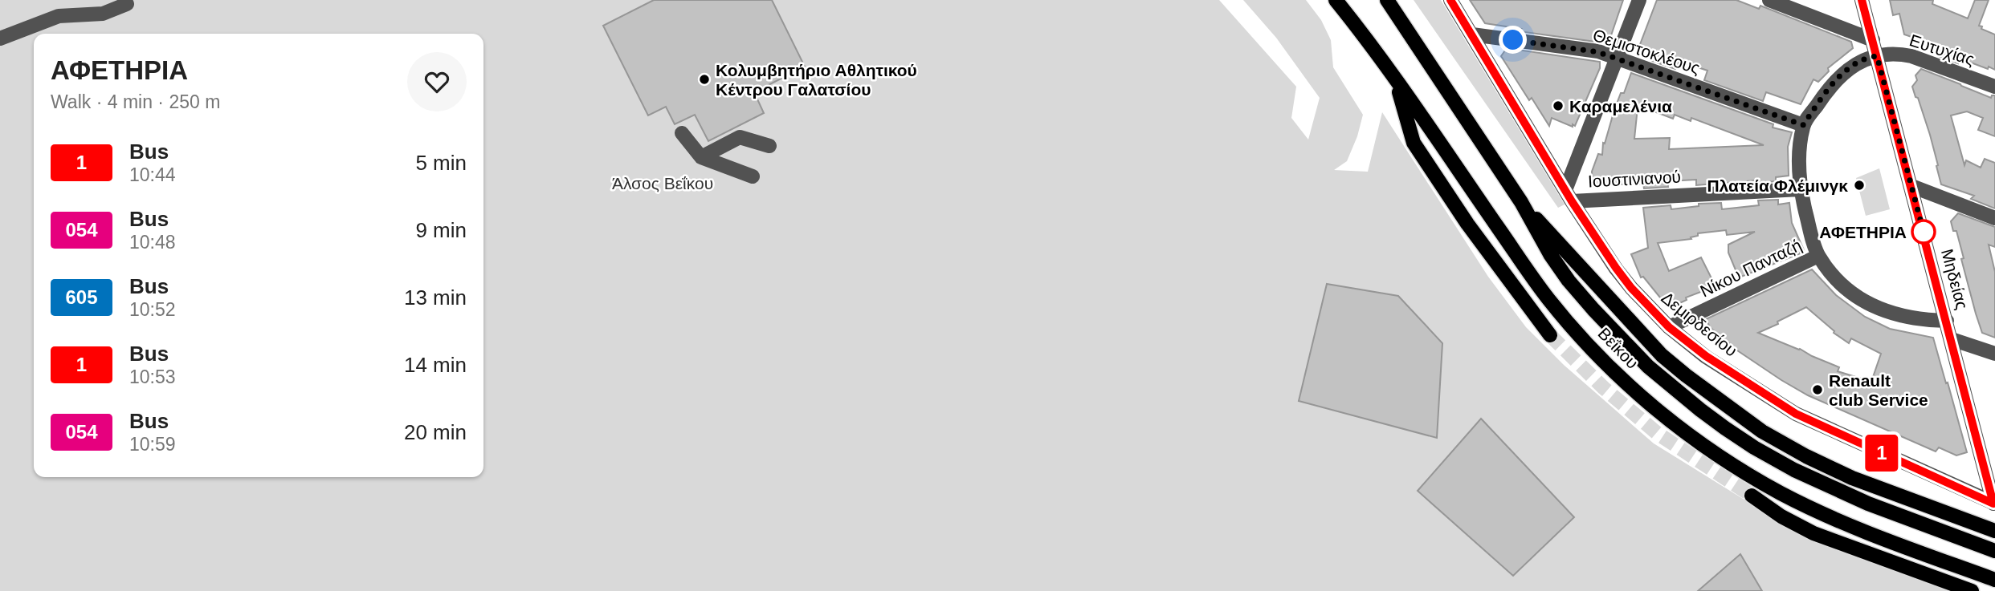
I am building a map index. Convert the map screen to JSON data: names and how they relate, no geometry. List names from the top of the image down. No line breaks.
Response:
{"streets":{"main road":["Βεΐκου"],"street":["Ευτυχίας","Θεμιστοκλέους","Ιουστινιανού","Νίκου Πανταζή","Μηδείας","Δεμιρδεσίου"]},"crossings":[["Ευτυχίας","Μηδείας"],["Θεμιστοκλέους","Δεμιρδεσίου"],["Ιουστινιανού","Δεμιρδεσίου"],["Νίκου Πανταζή","Δεμιρδεσίου"],["Μηδείας","Δεμιρδεσίου"]],"parks":["Άλσος Βεΐκου"],"places":["Κολυμβητήριο Αθλητικού Κέντρου Γαλατσίου","Καραμελένια","Πλατεία Φλέμινγκ","ΑΦΕΤΗΡΙΑ","Renault club Service"],"lines":["bus line 1"],"page":{"on_map":"1","heading":["ΑΦΕΤΗΡΙΑ","Walk · 4 min · 250 m"],"list":[{"mark":"1","name":"Bus","note":"10:44","value":"5 min"},{"mark":"054","name":"Bus","note":"10:48","value":"9 min"},{"mark":"605","name":"Bus","note":"10:52","value":"13 min"},{"mark":"1","name":"Bus","note":"10:53","value":"14 min"},{"mark":"054","name":"Bus","note":"10:59","value":"20 min"}]}}
